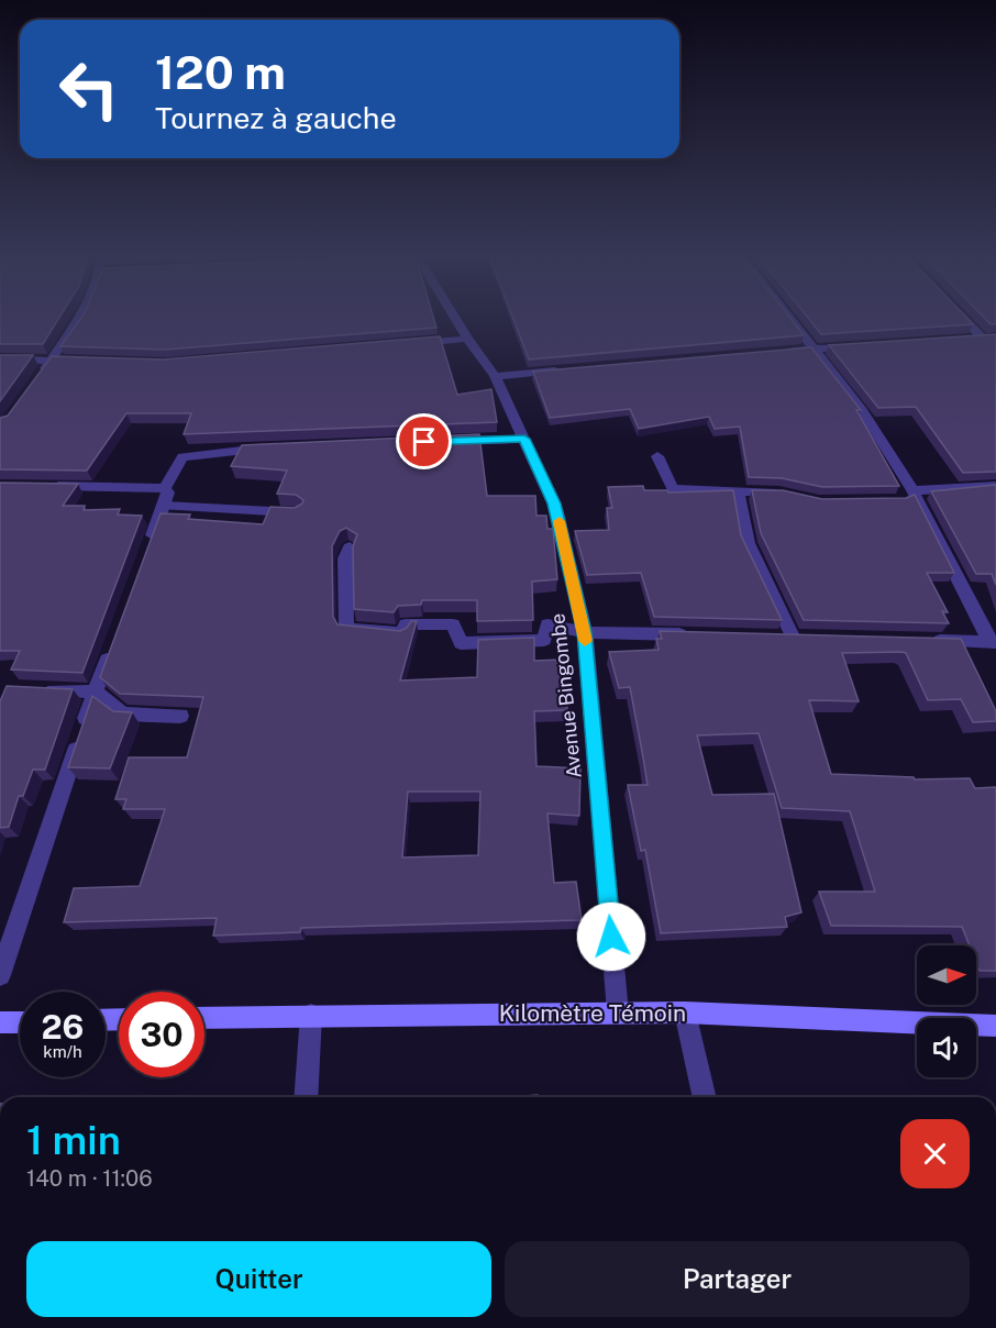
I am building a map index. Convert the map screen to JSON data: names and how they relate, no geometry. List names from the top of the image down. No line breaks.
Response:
{"streets":{"main road":["Kilomètre Témoin"],"street":["Avenue Bingombe"]},"crossings":[["Avenue Bingombe","Kilomètre Témoin"]],"north":"right","page":{"turn":["120 m","Tournez à gauche"],"speed":"26 km/h","limit":"30","heading":["1 min","140 m · 11:06"],"buttons":["Quitter","Partager"]}}
